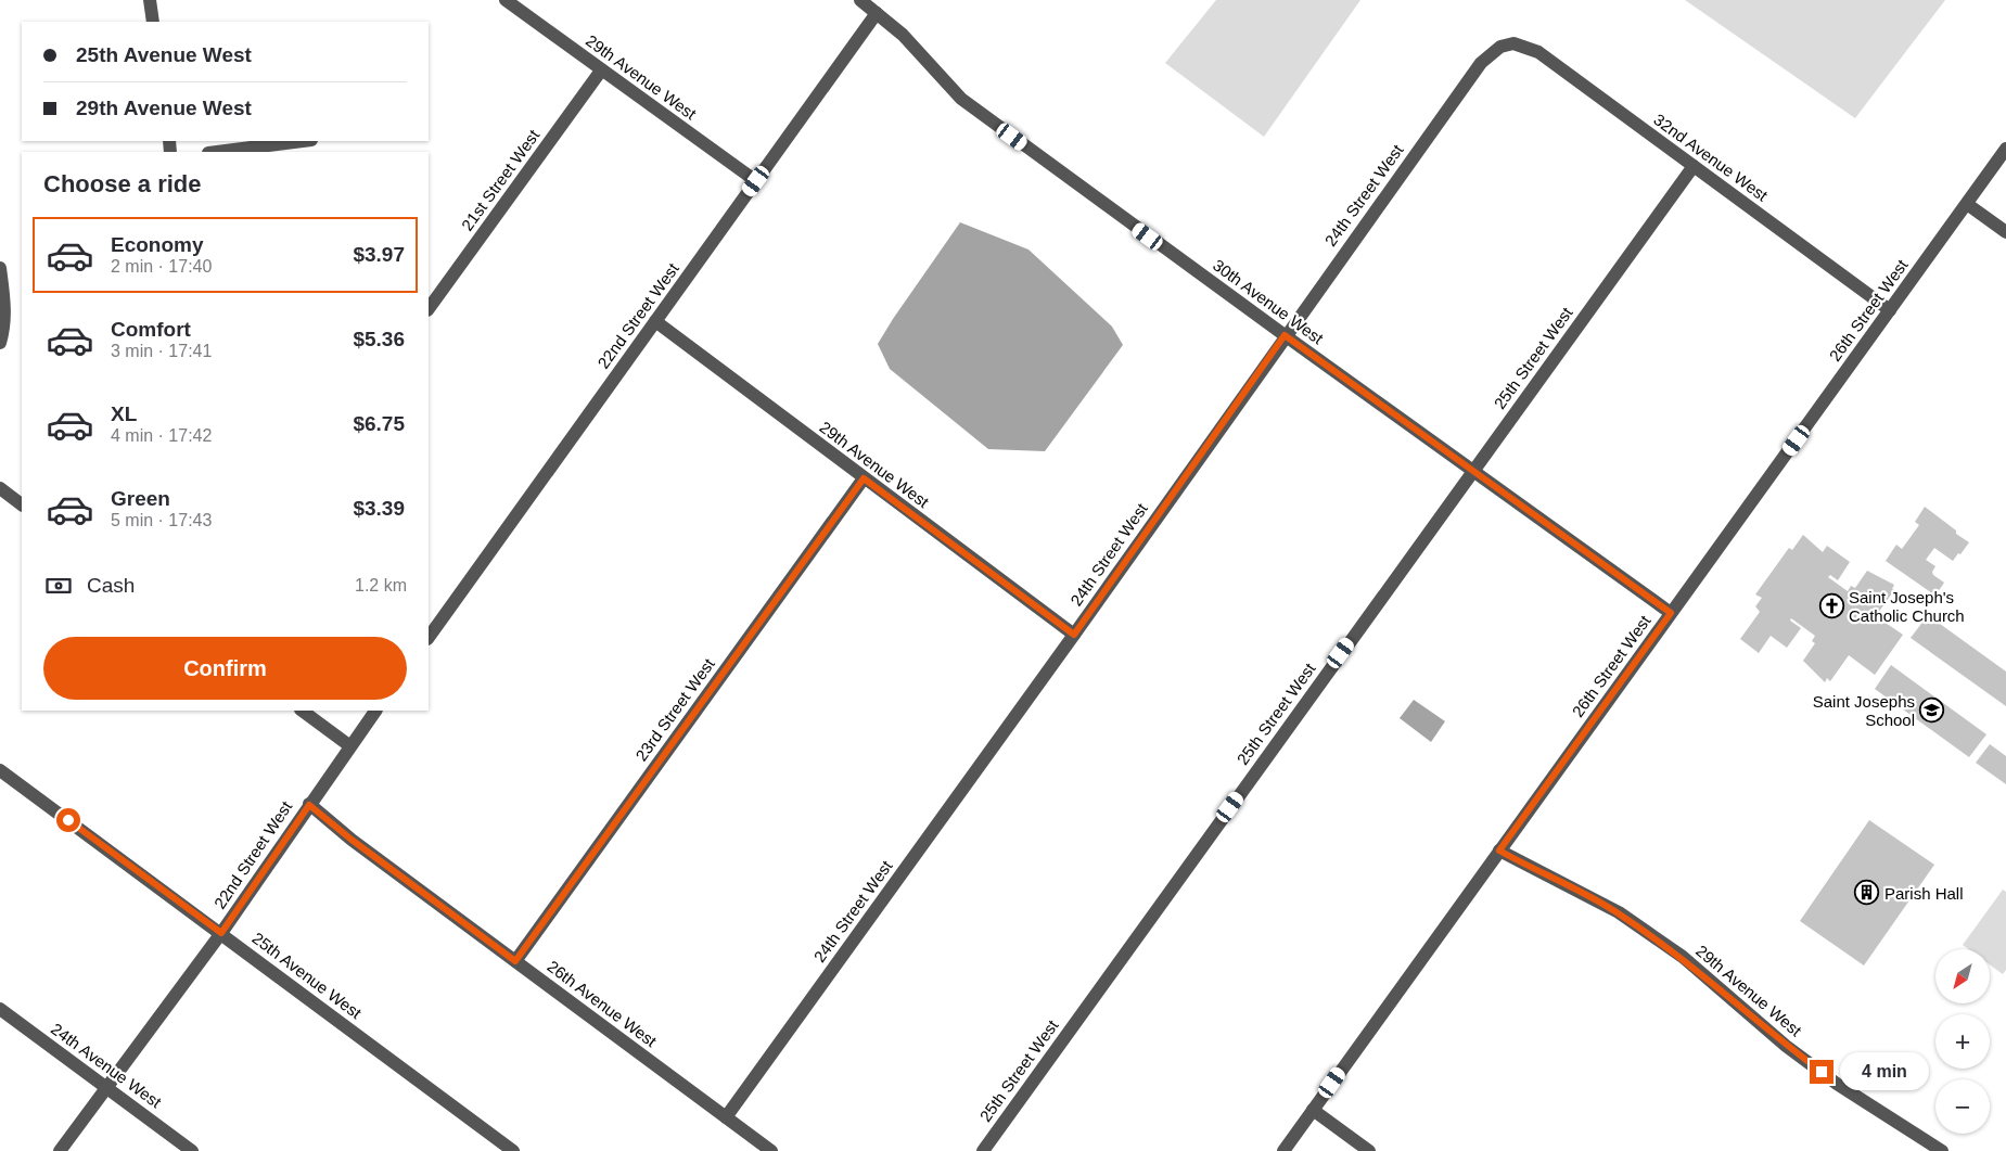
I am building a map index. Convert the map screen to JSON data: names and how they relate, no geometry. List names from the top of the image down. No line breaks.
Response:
{"streets":{"street":["29th Avenue West","32nd Avenue West","21st Street West","24th Street West","30th Avenue West","26th Street West","22nd Street West","25th Street West","23rd Street West","25th Avenue West","26th Avenue West","24th Avenue West"]},"crossings":[["29th Avenue West","21st Street West"],["29th Avenue West","24th Street West"],["29th Avenue West","26th Street West"],["29th Avenue West","22nd Street West"],["29th Avenue West","23rd Street West"],["32nd Avenue West","24th Street West"],["32nd Avenue West","26th Street West"],["32nd Avenue West","25th Street West"],["24th Street West","30th Avenue West"],["24th Street West","26th Avenue West"],["30th Avenue West","26th Street West"],["30th Avenue West","22nd Street West"],["30th Avenue West","25th Street West"],["22nd Street West","25th Avenue West"],["22nd Street West","26th Avenue West"],["22nd Street West","24th Avenue West"],["23rd Street West","26th Avenue West"]],"places":{"church":["Saint Joseph's Catholic Church"],"school or university":["Saint Josephs School"],"building":["Parish Hall"]},"north":"bottom left","page":{"banner":["25th Avenue West","29th Avenue West"],"heading":"Choose a ride","list":[{"name":"Economy","note":"2 min · 17:40","value":"$3.97"},{"name":"Comfort","note":"3 min · 17:41","value":"$5.36"},{"name":"XL","note":"4 min · 17:42","value":"$6.75"},{"name":"Green","note":"5 min · 17:43","value":"$3.39"}],"pay":["Cash","1.2 km"],"buttons":"Confirm","map_buttons":["+","−"],"bubble":"4 min"}}
